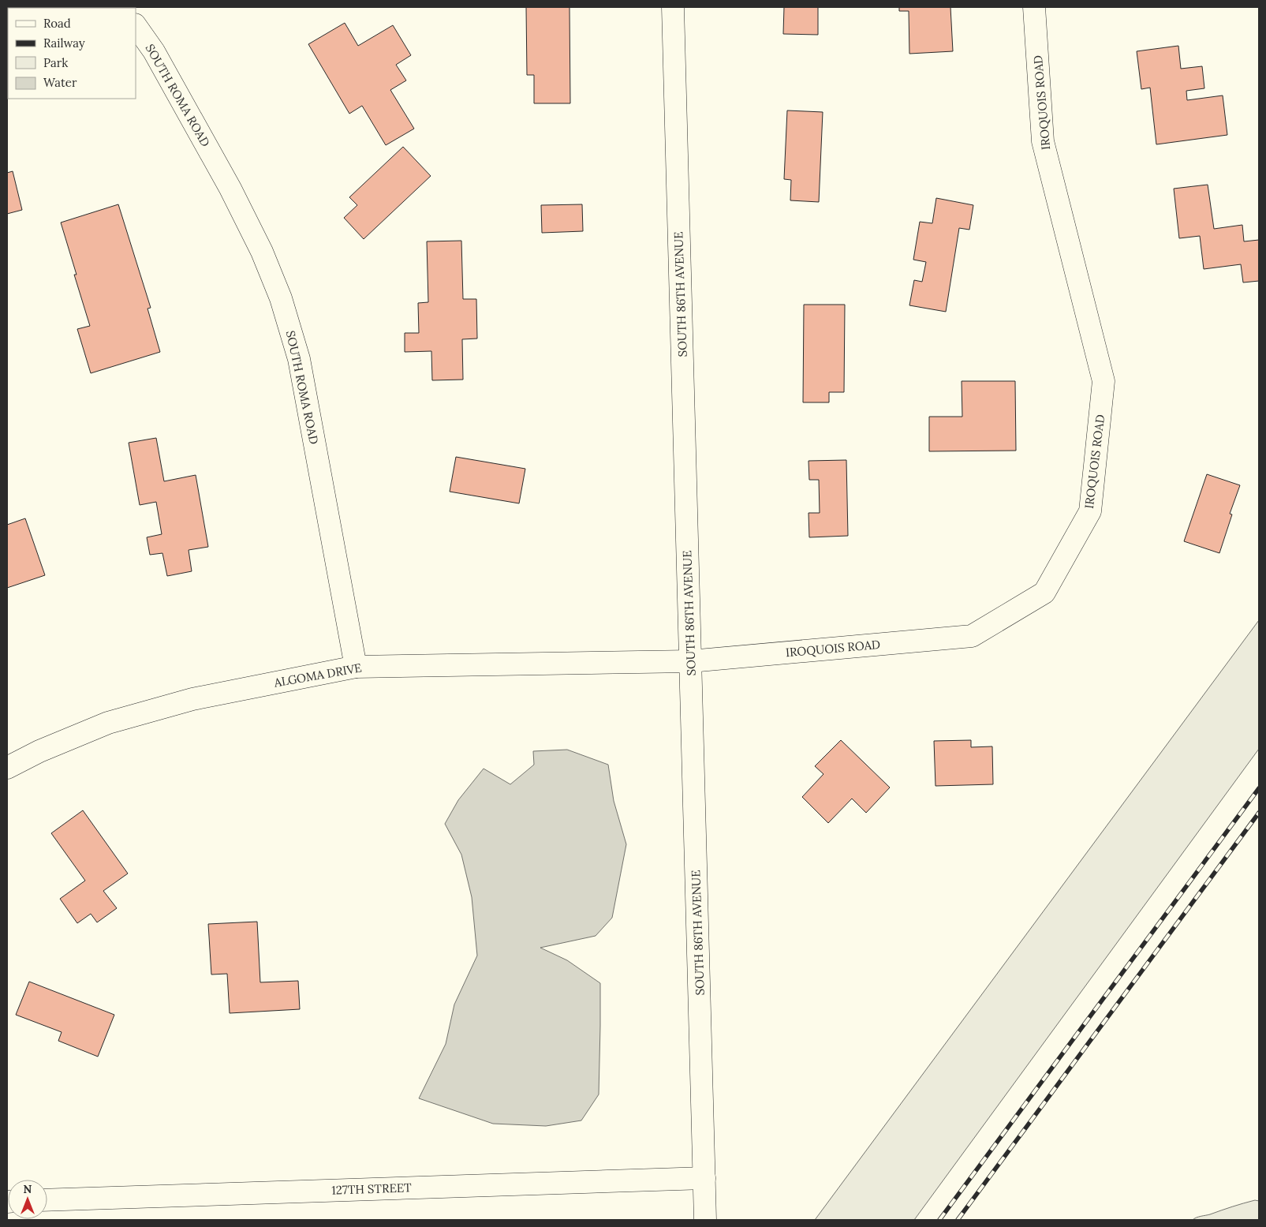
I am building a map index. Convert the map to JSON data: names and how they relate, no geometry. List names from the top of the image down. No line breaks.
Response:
{"streets":{"street":["SOUTH ROMA ROAD","IROQUOIS ROAD","SOUTH 86TH AVENUE","ALGOMA DRIVE","127TH STREET"]},"crossings":[["SOUTH ROMA ROAD","ALGOMA DRIVE"],["IROQUOIS ROAD","SOUTH 86TH AVENUE"],["IROQUOIS ROAD","ALGOMA DRIVE"],["SOUTH 86TH AVENUE","ALGOMA DRIVE"],["SOUTH 86TH AVENUE","127TH STREET"]],"legend":["Road","Railway","Park","Water"],"north":"top"}
